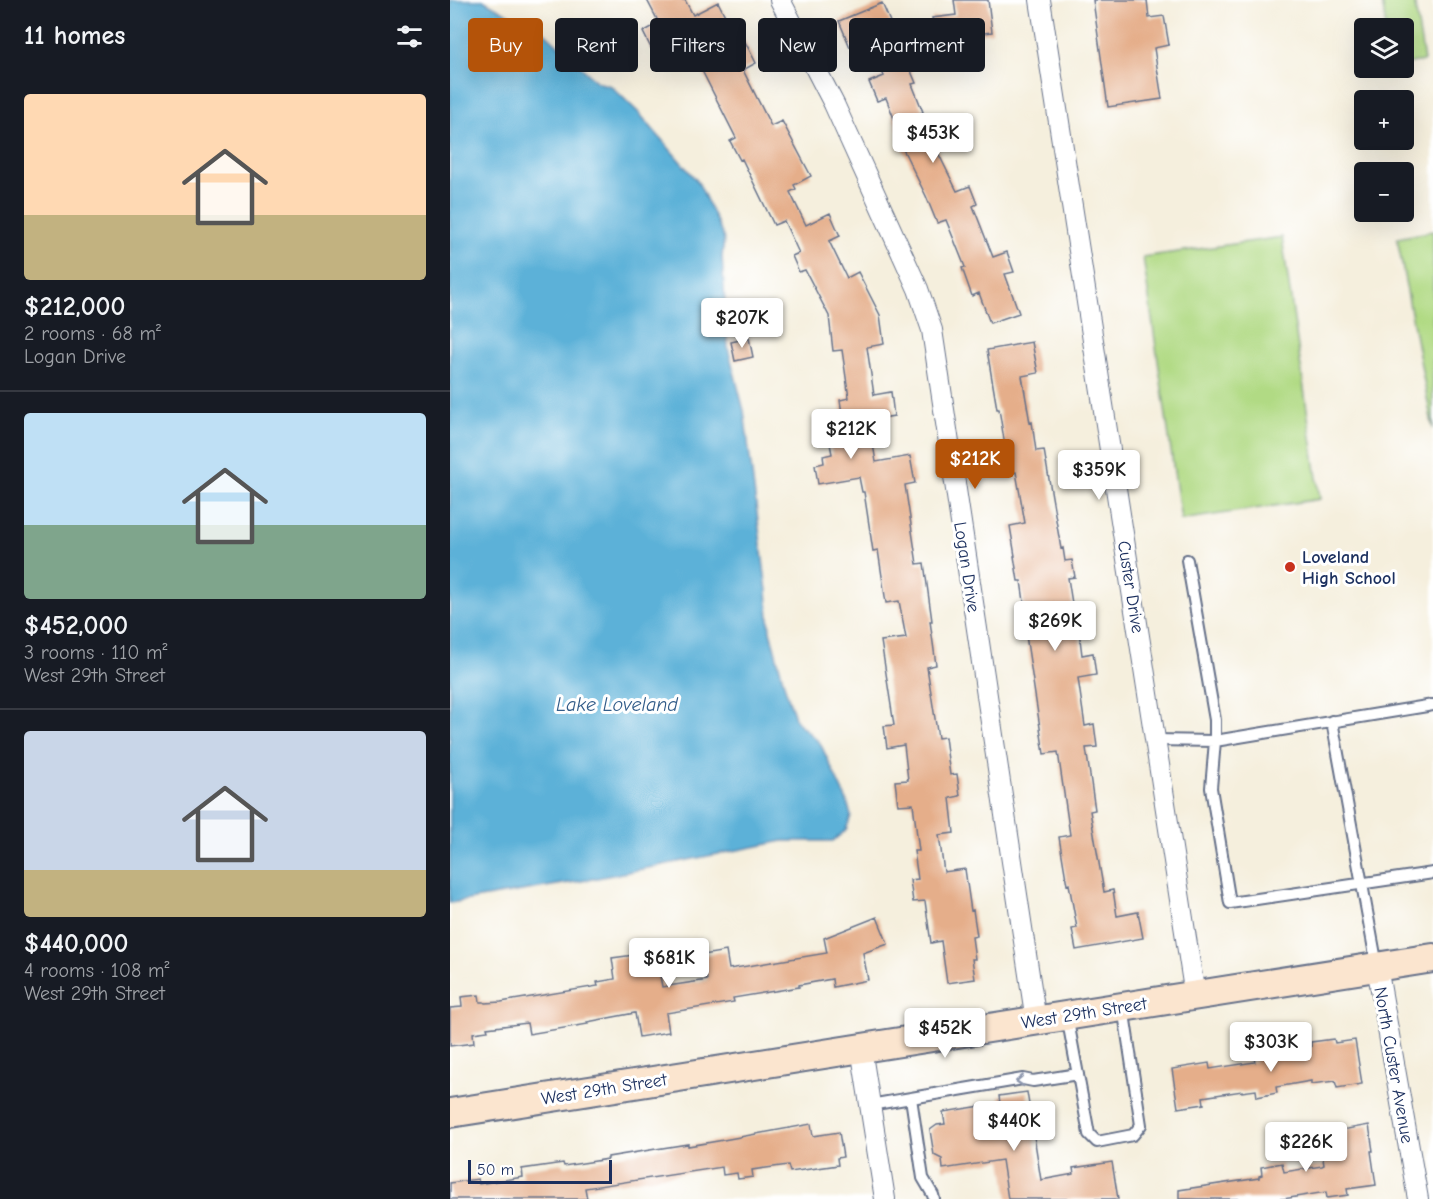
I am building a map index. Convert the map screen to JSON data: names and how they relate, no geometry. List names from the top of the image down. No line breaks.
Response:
{"streets":{"main road":["West 29th Street"],"street":["Logan Drive","Custer Drive","North Custer Avenue"]},"crossings":[["Logan Drive","West 29th Street"],["Custer Drive","West 29th Street"],["West 29th Street","North Custer Avenue"]],"water":["Lake Loveland"],"places":["Loveland High School"],"scale_bar":"50 m","page":{"heading":"11 homes","map_buttons":["+","−"],"chip":["Buy","Rent","Filters","New","Apartment"],"list":[{"name":"$212,000","note":"2 rooms · 68 m² · Logan Drive"},{"name":"$452,000","note":"3 rooms · 110 m² · West 29th Street"},{"name":"$440,000","note":"4 rooms · 108 m² · West 29th Street"}],"price":["$453K","$207K","$212K","$212K","$359K","$269K","$681K","$452K","$303K","$440K","$226K"],"scale":"50 m"}}
